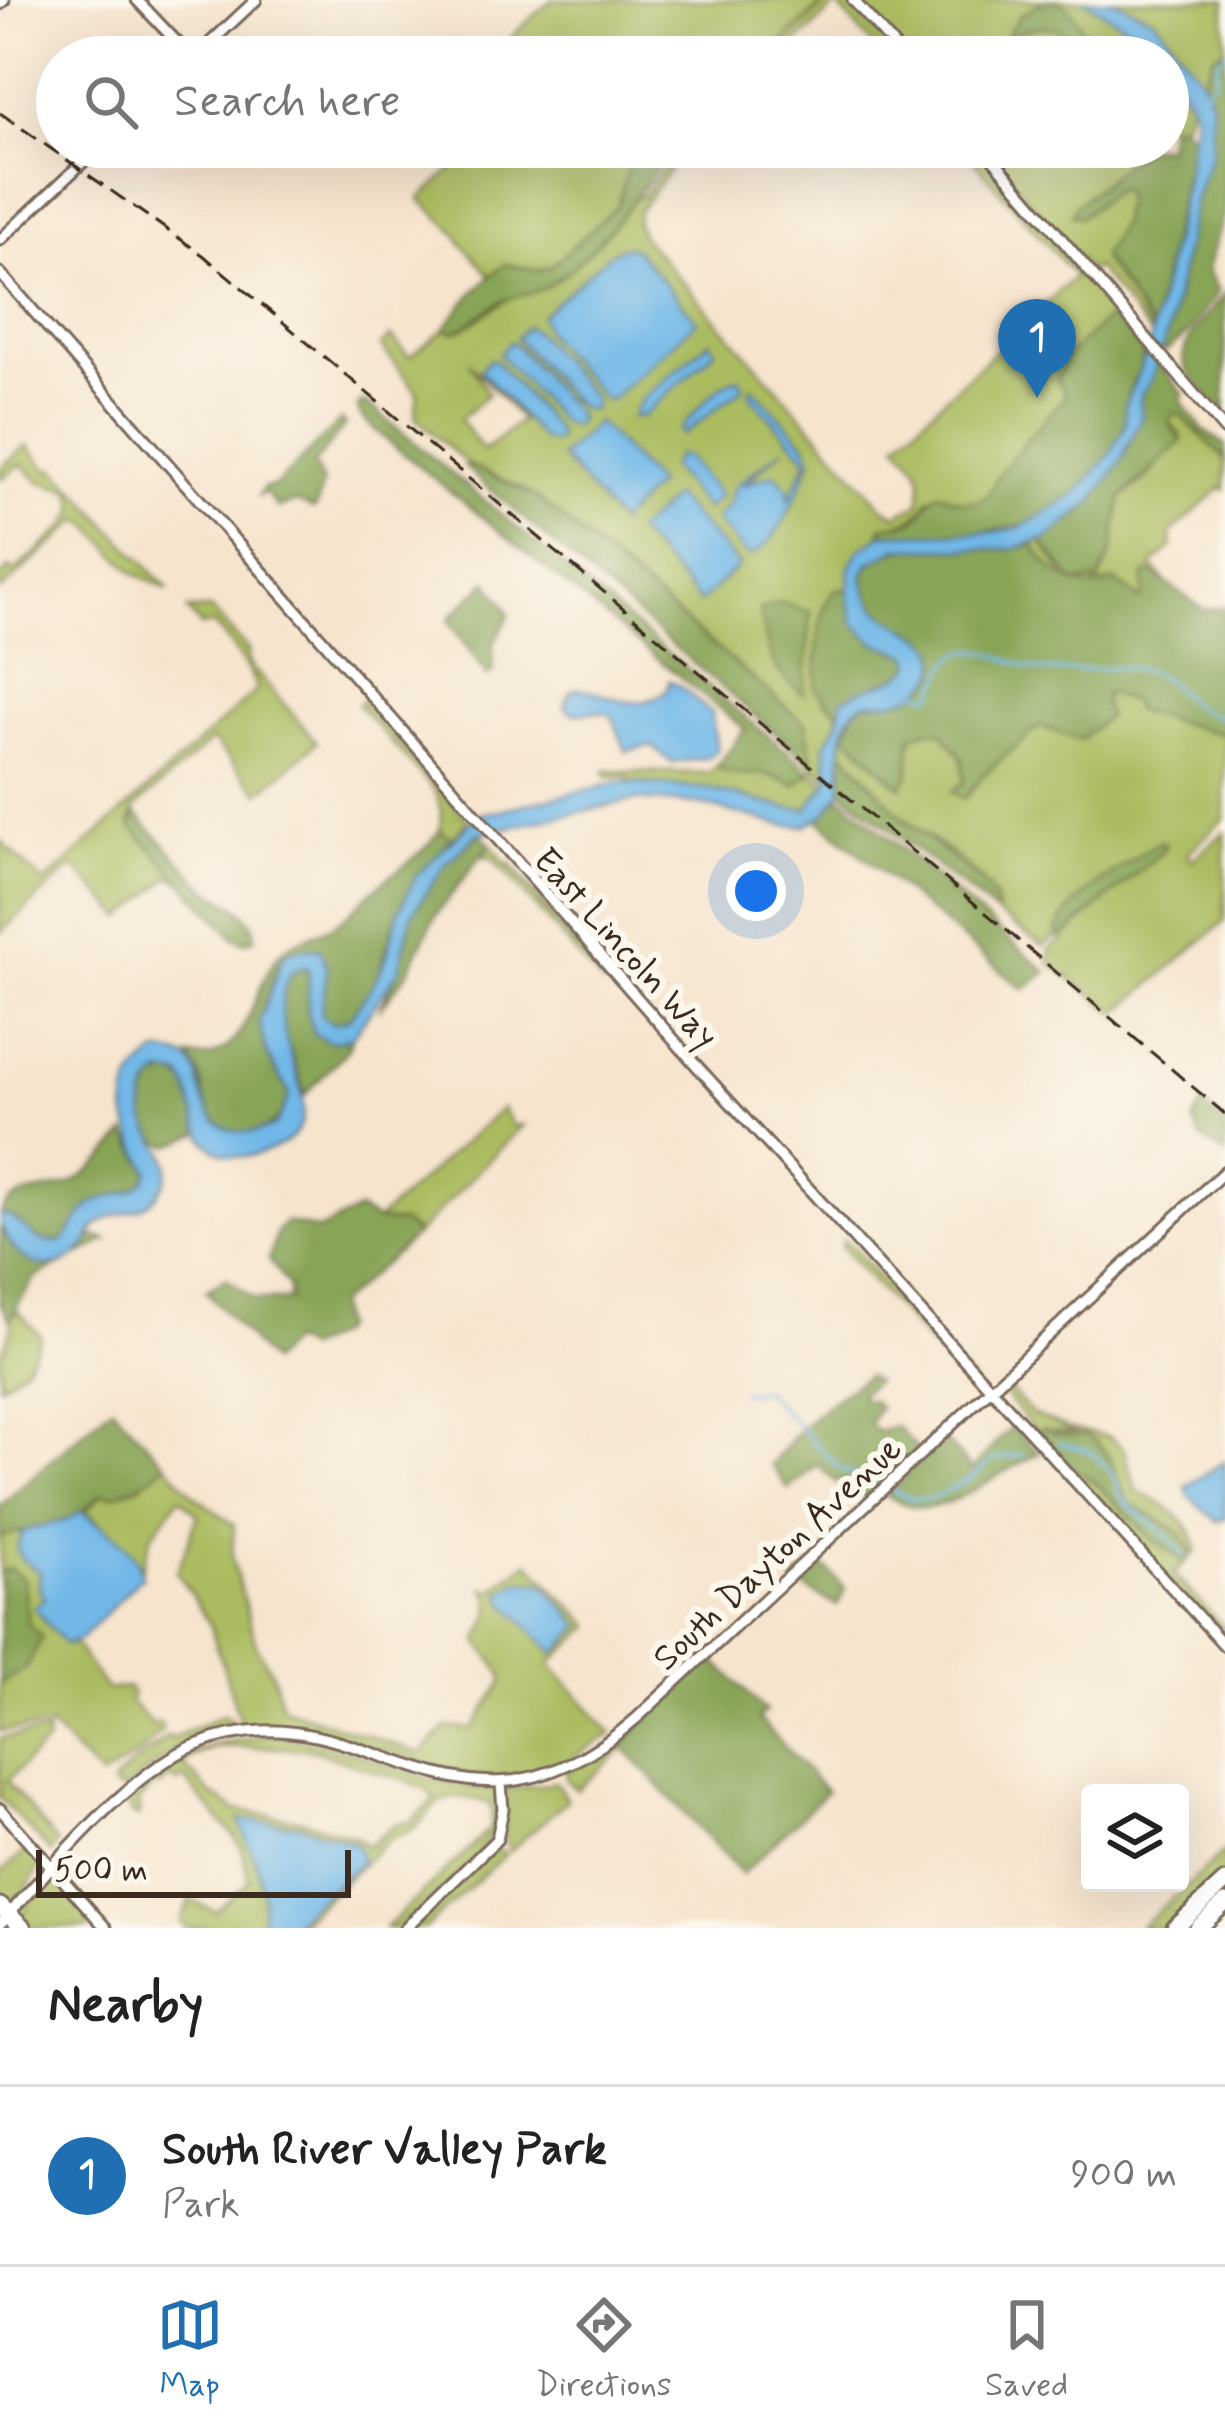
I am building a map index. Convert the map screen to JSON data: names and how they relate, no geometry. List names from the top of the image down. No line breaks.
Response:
{"streets":{"main road":["East Lincoln Way","South Dayton Avenue"]},"crossings":[["East Lincoln Way","South Dayton Avenue"]],"scale_bar":"500 m","page":{"search":"Search here","pins":"1","scale":"500 m","heading":"Nearby","list":[{"mark":"1","name":"South River Valley Park","note":"Park","value":"900 m"}],"nav":["Map","Directions","Saved"]}}
